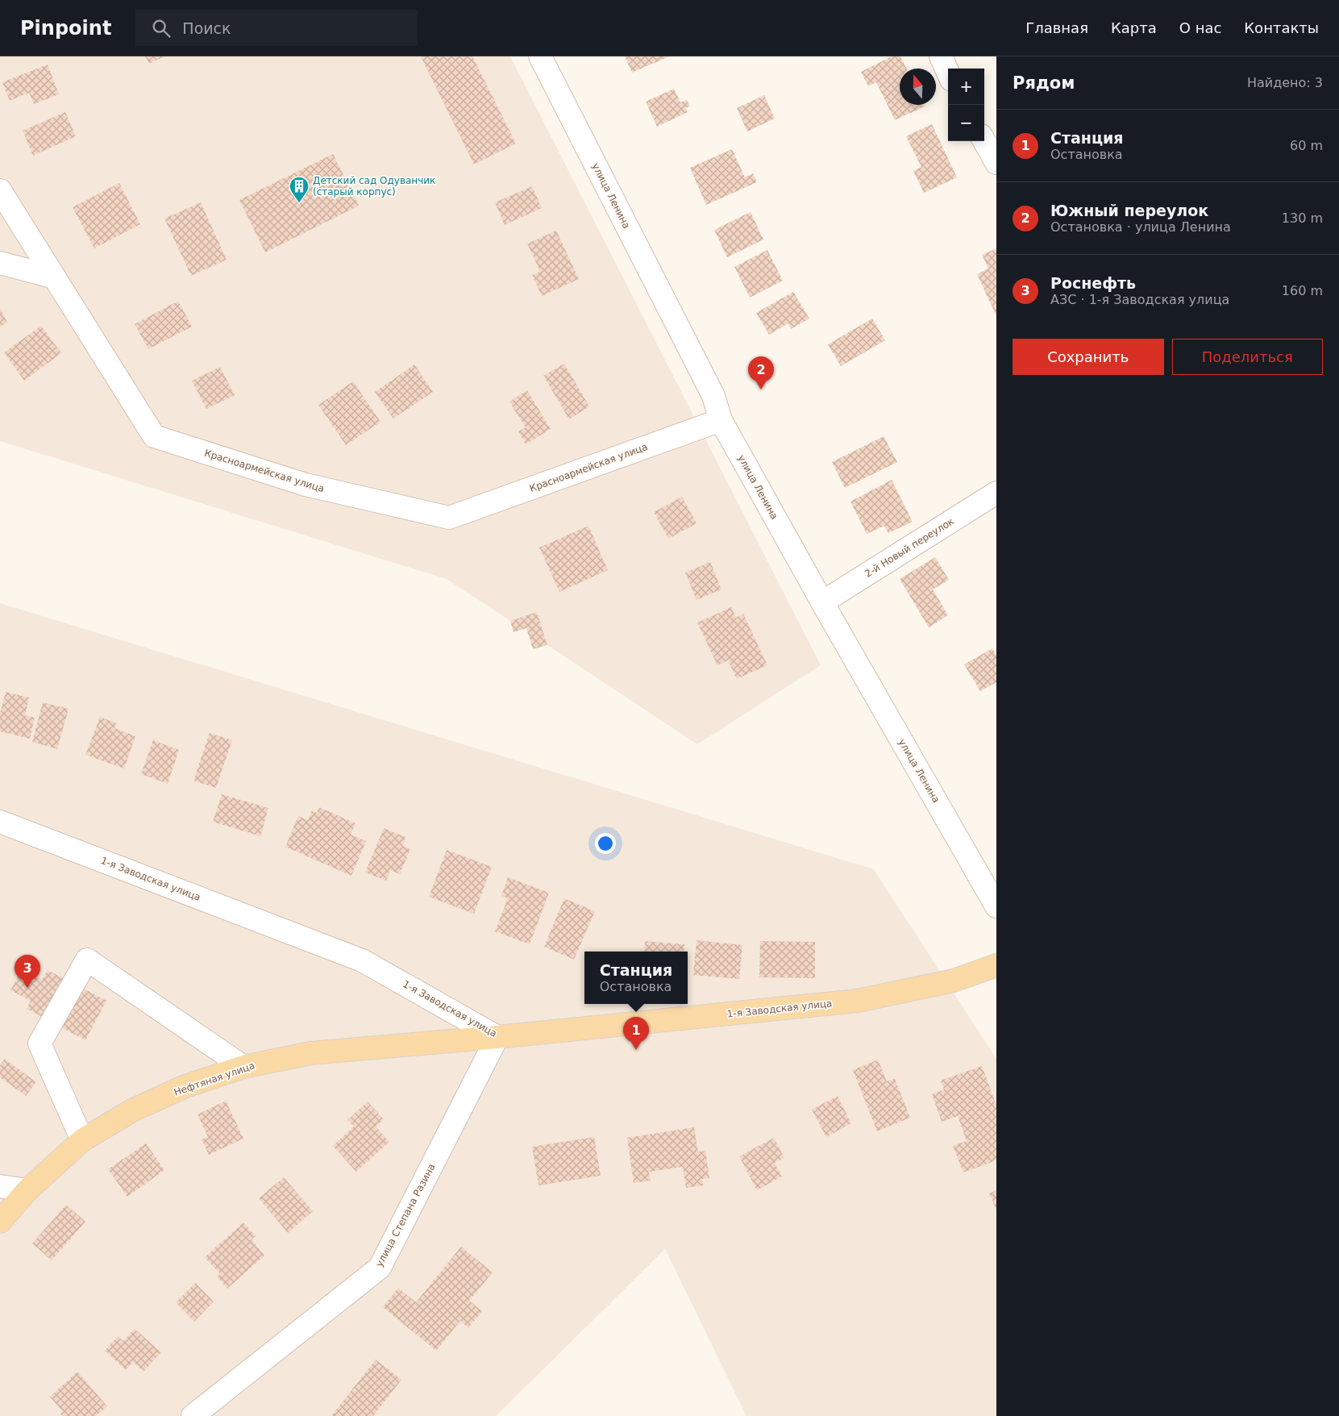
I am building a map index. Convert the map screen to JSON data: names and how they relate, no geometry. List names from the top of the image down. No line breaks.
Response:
{"streets":{"main road":["1-я Заводская улица","Нефтяная улица"],"street":["улица Ленина","Красноармейская улица","2-й Новый переулок","улица Степана Разина"]},"crossings":[["улица Ленина","Красноармейская улица"],["улица Ленина","2-й Новый переулок"],["1-я Заводская улица","Нефтяная улица"],["1-я Заводская улица","улица Степана Разина"],["Нефтяная улица","улица Степана Разина"]],"places":{"building":["Детский сад Одуванчик (старый корпус)"]},"north":"top","page":{"header":"Pinpoint","search":"Поиск","nav":["Главная","Карта","О нас","Контакты"],"heading":["Рядом","Найдено: 3"],"map_buttons":["+","−"],"list":[{"mark":"1","name":"Станция","note":"Остановка","value":"60 m"},{"mark":"2","name":"Южный переулок","note":"Остановка · улица Ленина","value":"130 m"},{"mark":"3","name":"Роснефть","note":"АЗС · 1-я Заводская улица","value":"160 m"}],"buttons":["Сохранить","Поделиться"],"pins":["2","3","1"],"popup":["Станция","Остановка"]}}
